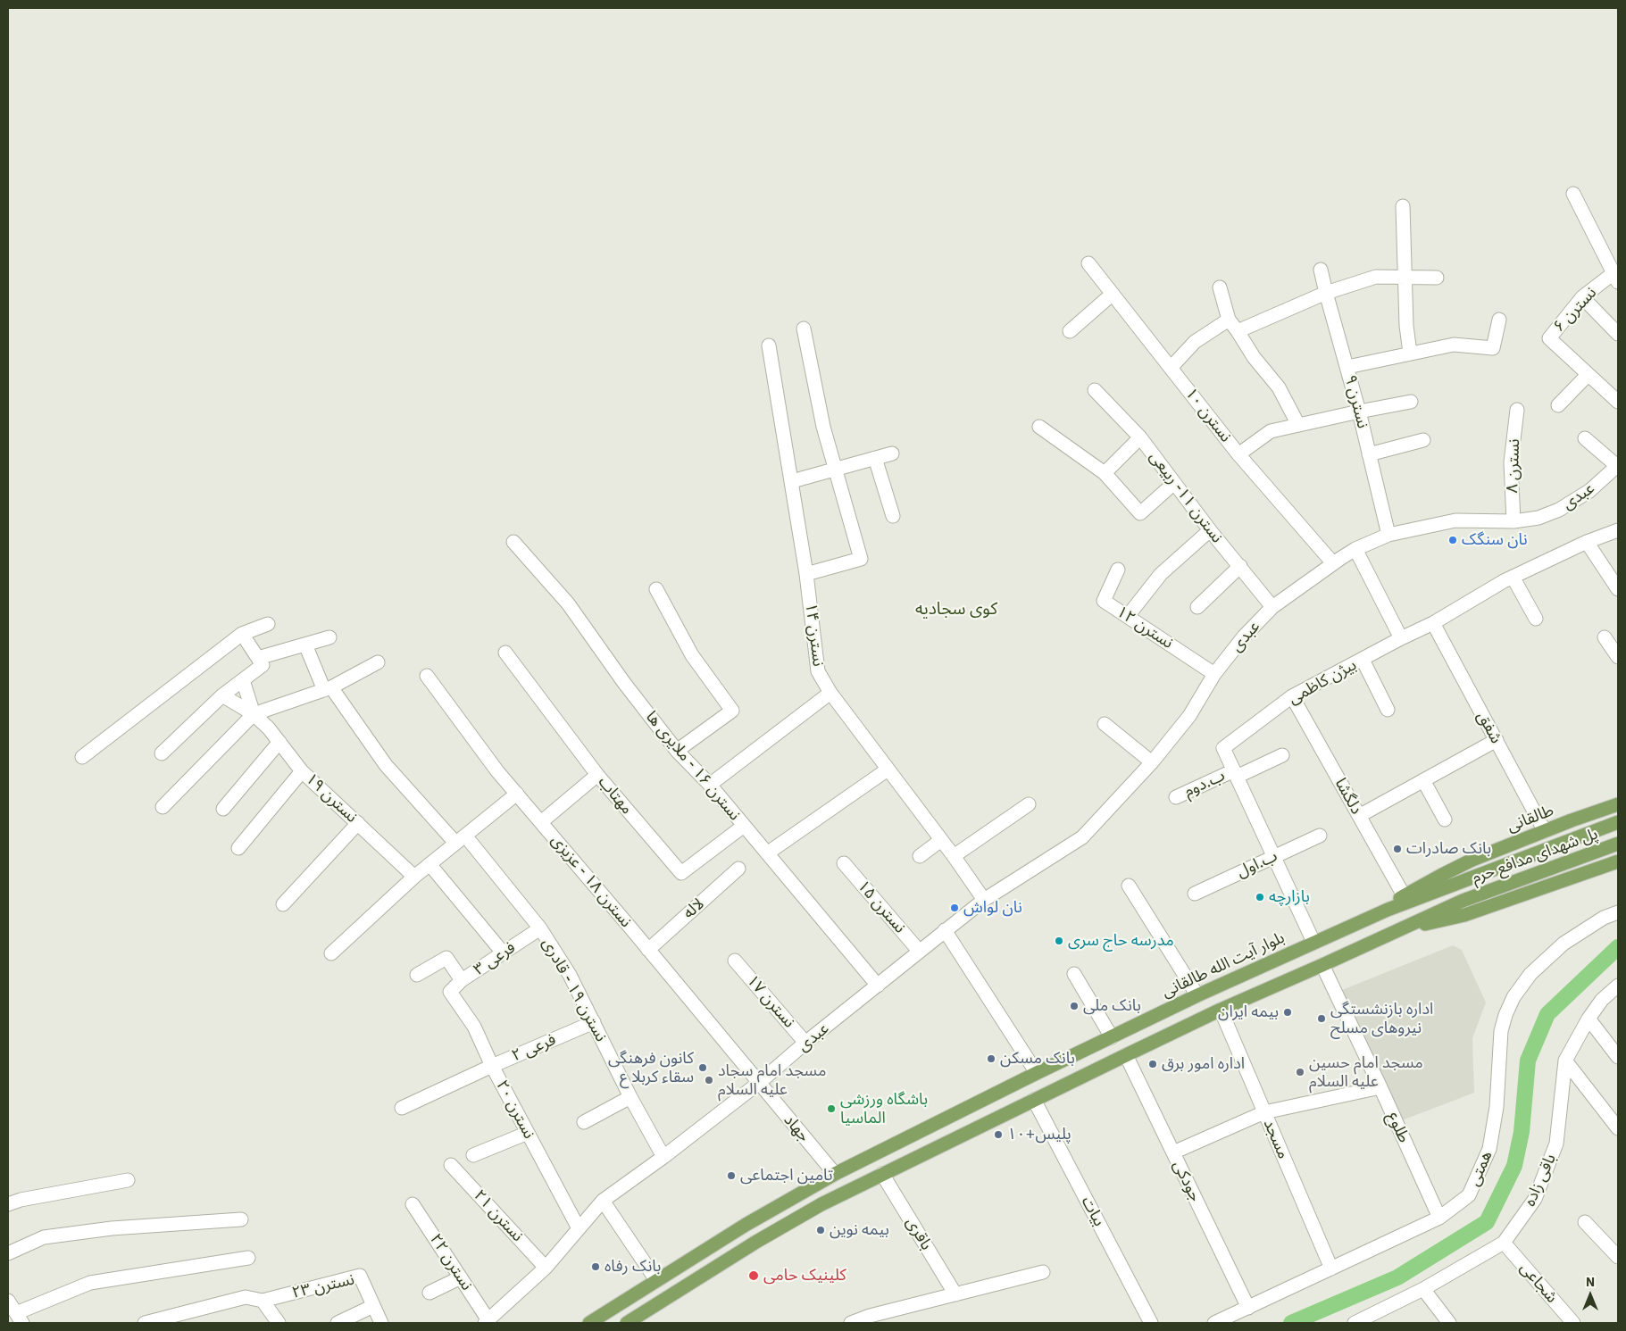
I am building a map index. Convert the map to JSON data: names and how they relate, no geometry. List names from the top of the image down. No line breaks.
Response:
{"streets":{"main road":["طالقانی","پل شهدای مدافع حرم","بلوار آیت الله طالقانی"],"street":["نسترن ۶","نسترن ۹","نسترن ۱۰","نسترن ۸","عبدی","نسترن ۱۱- ربیعی","نسترن ۱۲","نسترن ۱۴","بیژن کاظمی","شفق","نسترن ۱۶ - ملایری ها","ب.دوم","مهتاب","دلگشا","نسترن ۱۹","ب.اول","نسترن ۱۸ - عزیزی","نسترن ۱۵","لاله","فرعی ۳","نسترن ۱۹ - قادری","نسترن ۱۷","فرعی ۲","نسترن ۲۰","طلوع","جهاد","مسجد","همتی","باقی زاده","جودکی","بیات","نسترن ۲۱","باقری","نسترن ۲۲","شجاعی","نسترن ۲۳"]},"crossings":[["نسترن ۹","عبدی"],["نسترن ۱۰","عبدی"],["نسترن ۸","عبدی"],["عبدی","نسترن ۱۱- ربیعی"],["عبدی","نسترن ۱۲"],["عبدی","نسترن ۱۴"],["عبدی","نسترن ۱۶ - ملایری ها"],["عبدی","نسترن ۱۸ - عزیزی"],["عبدی","نسترن ۱۵"],["عبدی","نسترن ۱۹ - قادری"],["عبدی","نسترن ۱۷"],["عبدی","نسترن ۲۰"],["عبدی","جهاد"],["عبدی","نسترن ۲۱"],["عبدی","نسترن ۲۲"],["بیژن کاظمی","شفق"],["بیژن کاظمی","ب.دوم"],["بیژن کاظمی","دلگشا"],["بیژن کاظمی","ب.اول"],["بیژن کاظمی","بلوار آیت الله طالقانی"],["شفق","طالقانی"],["نسترن ۱۶ - ملایری ها","مهتاب"],["دلگشا","طالقانی"],["طالقانی","بلوار آیت الله طالقانی"],["پل شهدای مدافع حرم","بلوار آیت الله طالقانی"],["نسترن ۱۸ - عزیزی","لاله"],["نسترن ۱۸ - عزیزی","جهاد"],["فرعی ۳","نسترن ۱۹ - قادری"],["فرعی ۳","نسترن ۲۰"],["بلوار آیت الله طالقانی","جهاد"],["نسترن ۱۹ - قادری","فرعی ۲"],["فرعی ۲","نسترن ۲۰"],["طلوع","همتی"],["مسجد","همتی"],["همتی","جودکی"],["باقی زاده","شجاعی"]],"districts":["کوی سجادیه"],"places":["نان سنگک","بانک صادرات","بازارچه","نان لواش","مدرسه حاج سری","بانک ملی","بیمه ایران","اداره بازنشستگی نیروهای مسلح","بانک مسکن","اداره امور برق","کانون فرهنگی سقاء کربلا ع","مسجد امام حسین علیه السلام","مسجد امام سجاد علیه السلام","باشگاه ورزشی الماسیا","پلیس+۱۰","تامین اجتماعی","بیمه نوین","بانک رفاه","کلینیک حامی"],"north":"top"}
